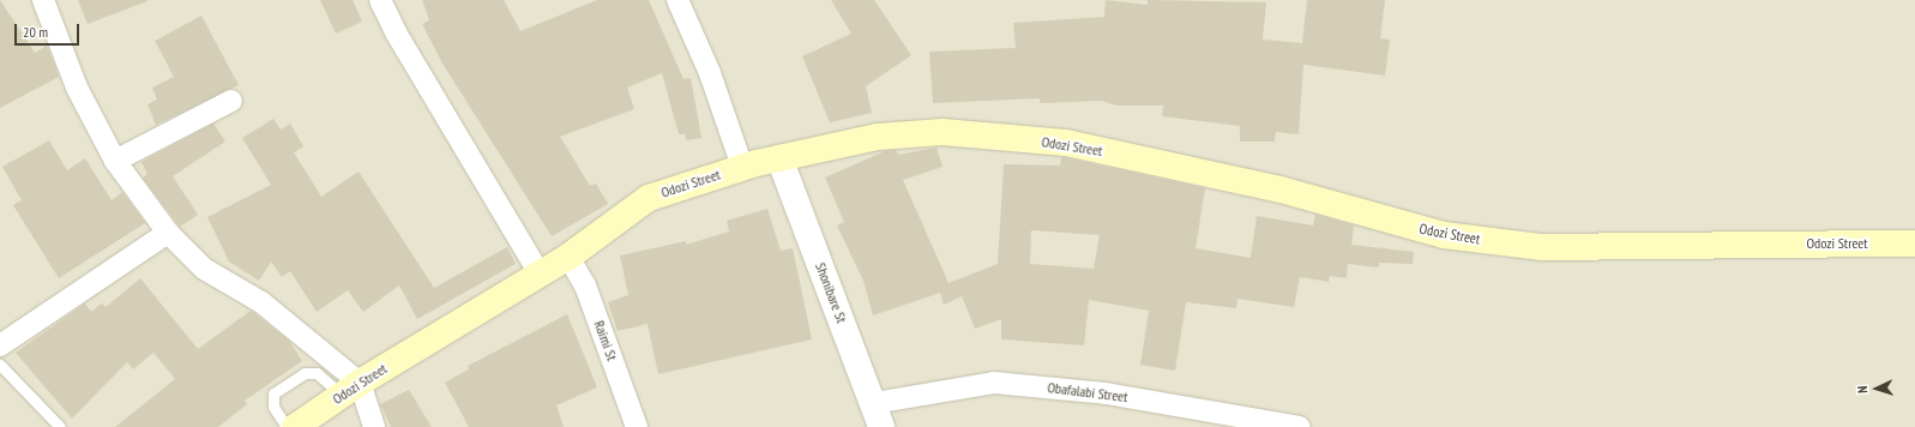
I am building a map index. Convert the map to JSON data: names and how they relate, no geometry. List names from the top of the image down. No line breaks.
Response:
{"streets":{"main road":["Odozi Street"],"street":["Shonibare St","Raimi St","Obafalabi Street"]},"crossings":[["Odozi Street","Shonibare St"],["Odozi Street","Raimi St"],["Shonibare St","Obafalabi Street"]],"scale_bar":"20 m","north":"left"}
